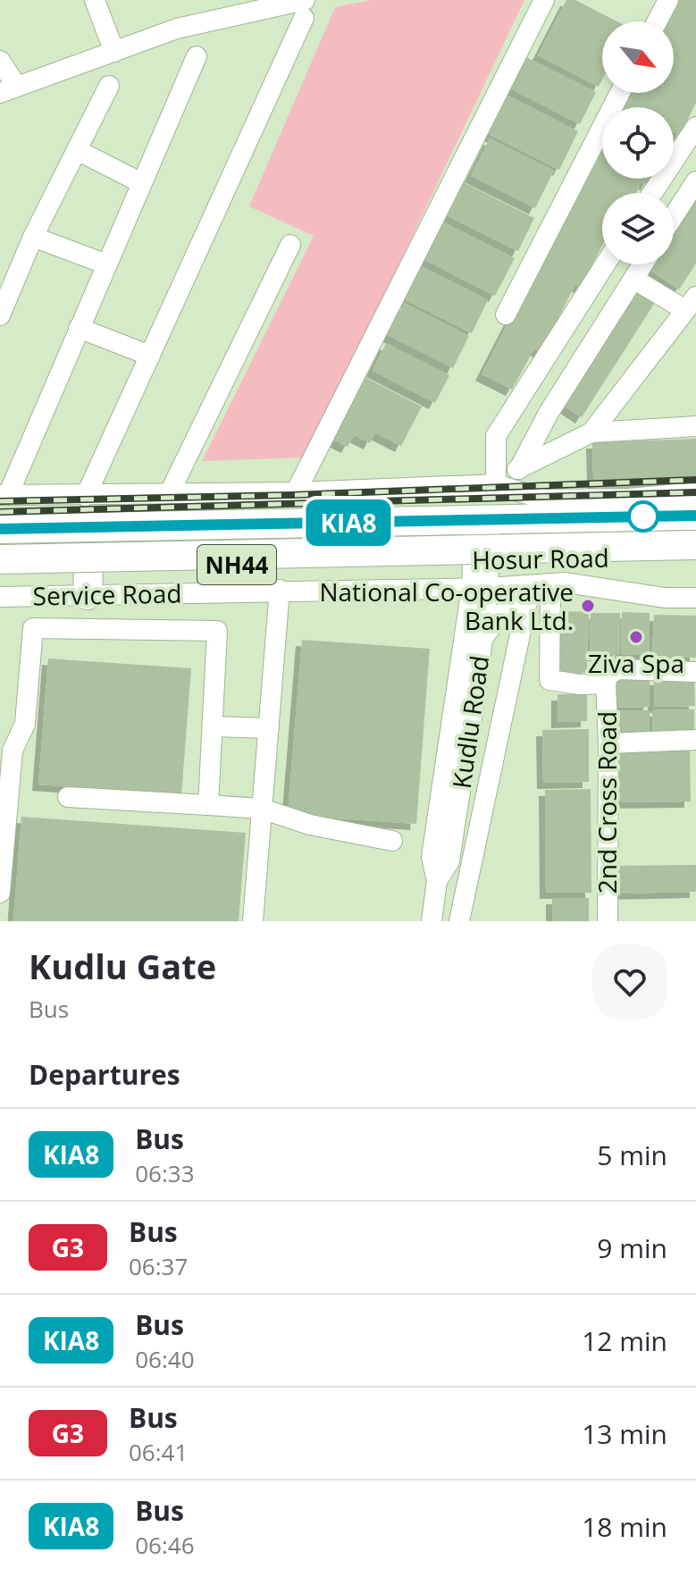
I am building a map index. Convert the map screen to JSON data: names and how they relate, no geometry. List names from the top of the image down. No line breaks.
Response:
{"streets":{"highway":["Hosur Road","NH44"],"street":["Service Road","Kudlu Road","2nd Cross Road"]},"crossings":[["Hosur Road","Service Road"],["Hosur Road","Kudlu Road"],["Service Road","Kudlu Road"]],"places":["National Co-operative Bank Ltd.","Ziva Spa"],"lines":["bus line KIA8"],"north":"bottom right","page":{"on_map":"KIA8","heading":[["Kudlu Gate","Bus"],"Departures"],"list":[{"mark":"KIA8","name":"Bus","note":"06:33","value":"5 min"},{"mark":"G3","name":"Bus","note":"06:37","value":"9 min"},{"mark":"KIA8","name":"Bus","note":"06:40","value":"12 min"},{"mark":"G3","name":"Bus","note":"06:41","value":"13 min"},{"mark":"KIA8","name":"Bus","note":"06:46","value":"18 min"}]}}
